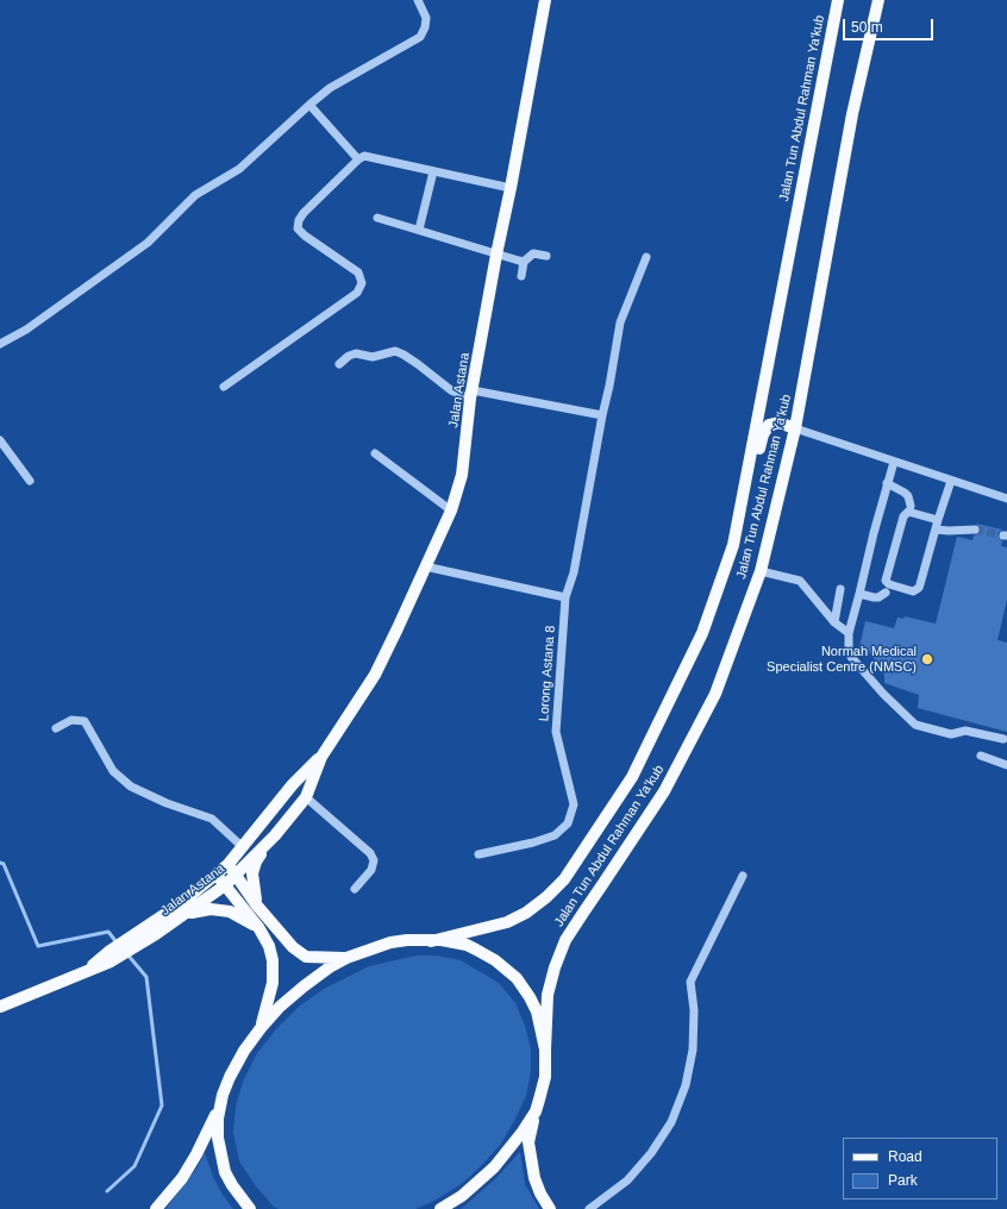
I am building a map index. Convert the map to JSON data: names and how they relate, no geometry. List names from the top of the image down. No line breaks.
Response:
{"streets":{"main road":["Jalan Tun Abdul Rahman Ya'kub","Jalan Astana"],"street":["Lorong Astana 8"]},"places":["Normah Medical Specialist Centre (NMSC)"],"legend":["Road","Park"],"scale_bar":"50 m"}
